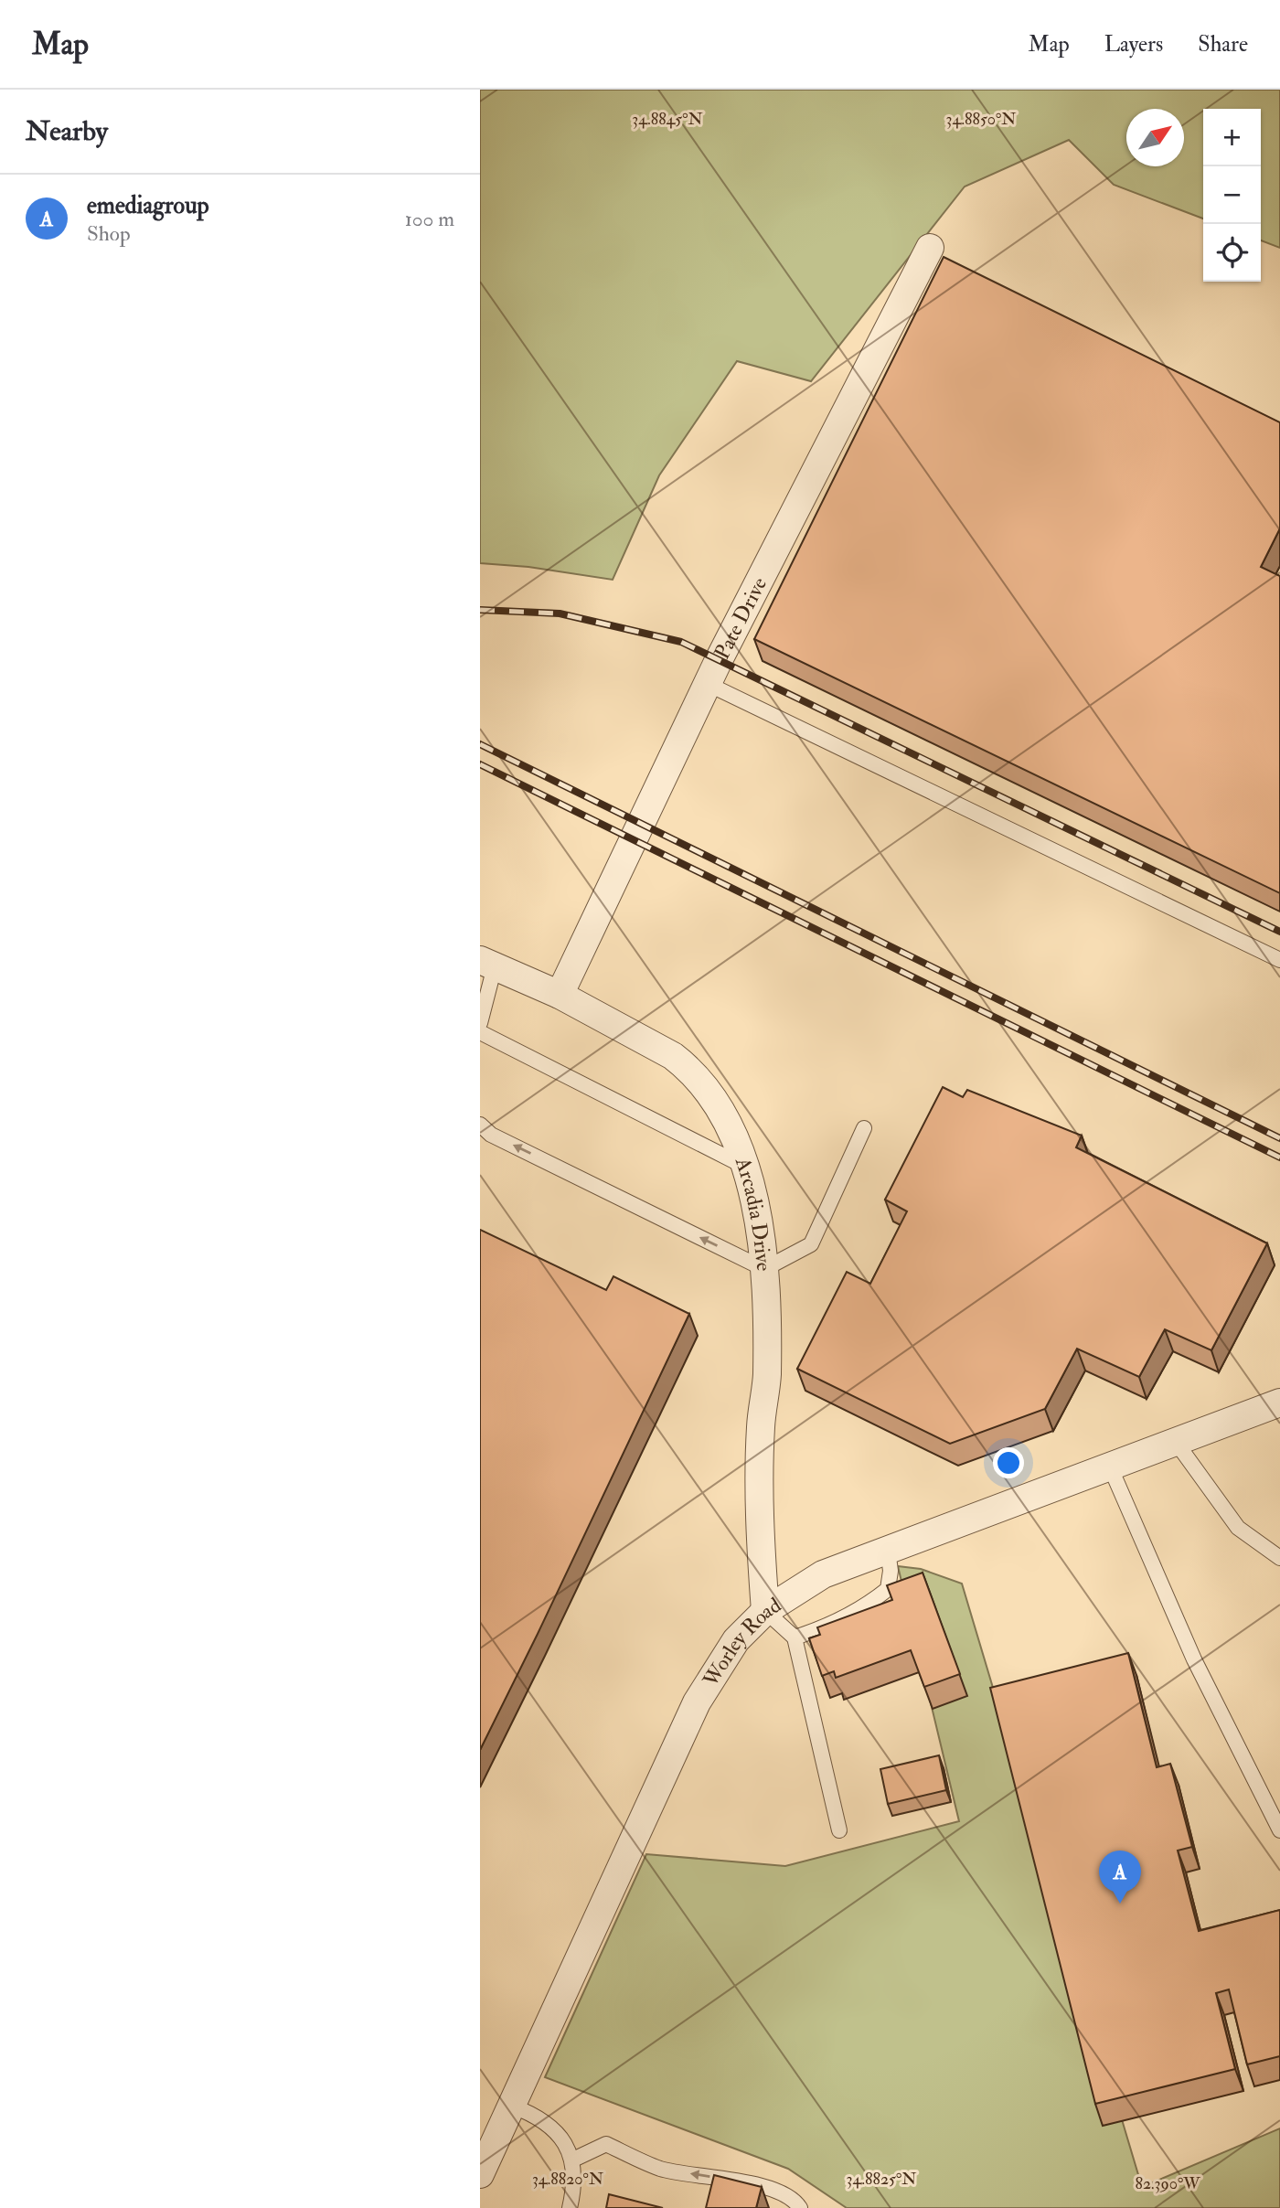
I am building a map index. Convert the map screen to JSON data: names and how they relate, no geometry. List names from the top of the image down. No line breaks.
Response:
{"streets":{"street":["Pate Drive","Arcadia Drive","Worley Road"]},"crossings":[["Pate Drive","Arcadia Drive"],["Arcadia Drive","Worley Road"]],"north":"top right","page":{"header":"Map","nav":["Map","Layers","Share"],"heading":"Nearby","map_buttons":["+","−"],"list":[{"mark":"A","name":"emediagroup","note":"Shop","value":"100 m"}],"pins":"A"},"coordinates":["34.8845°N","34.8850°N","34.8820°N","34.8825°N","82.390°W"]}
